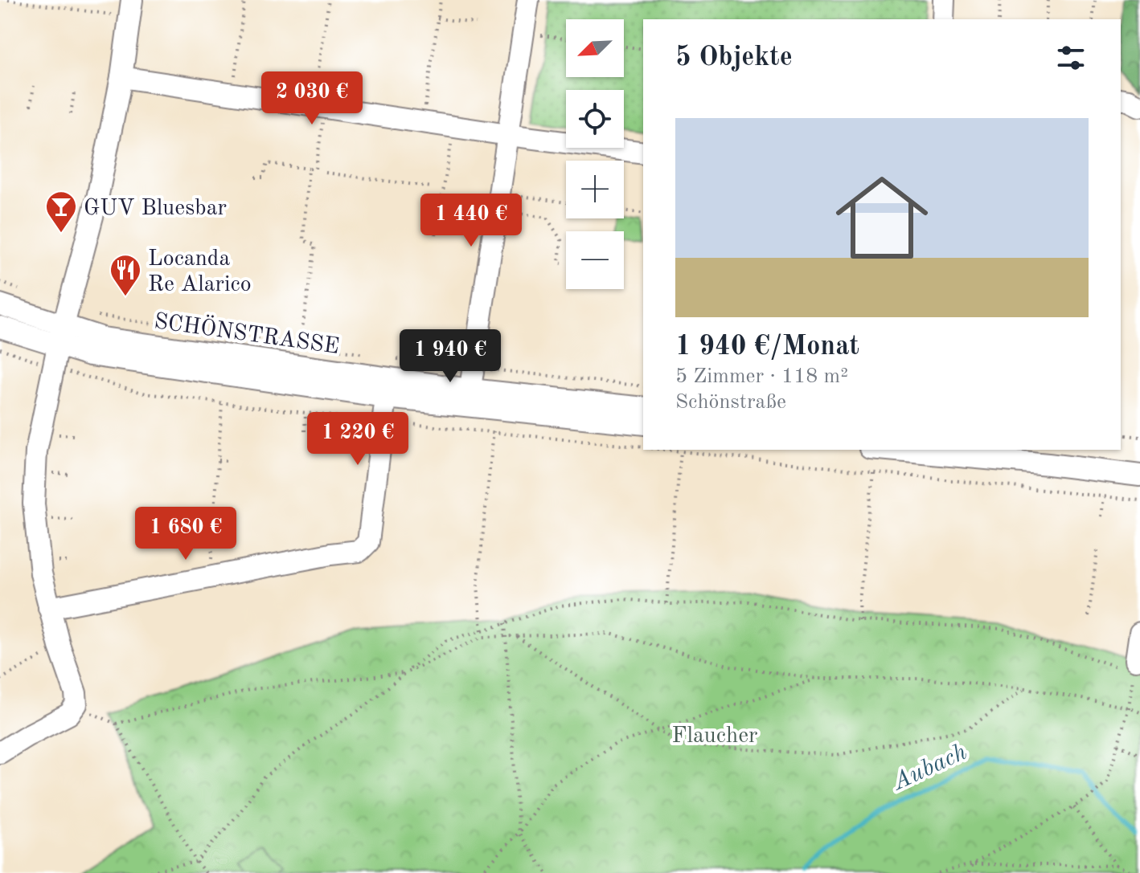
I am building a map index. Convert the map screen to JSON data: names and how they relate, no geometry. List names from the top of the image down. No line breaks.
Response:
{"streets":{"street":["SCHÖNSTRASSE"]},"water":["Aubach"],"parks":["Flaucher"],"places":{"bar":["GUV Bluesbar"],"restaurant":["Locanda Re Alarico"]},"north":"bottom left","page":{"map_buttons":["+","−"],"heading":"5 Objekte","price":["2 030 €","1 440 €","1 940 €","1 220 €","1 680 €"],"list":[{"name":"1 940 €/Monat","note":"5 Zimmer · 118 m² · Schönstraße"}]}}
